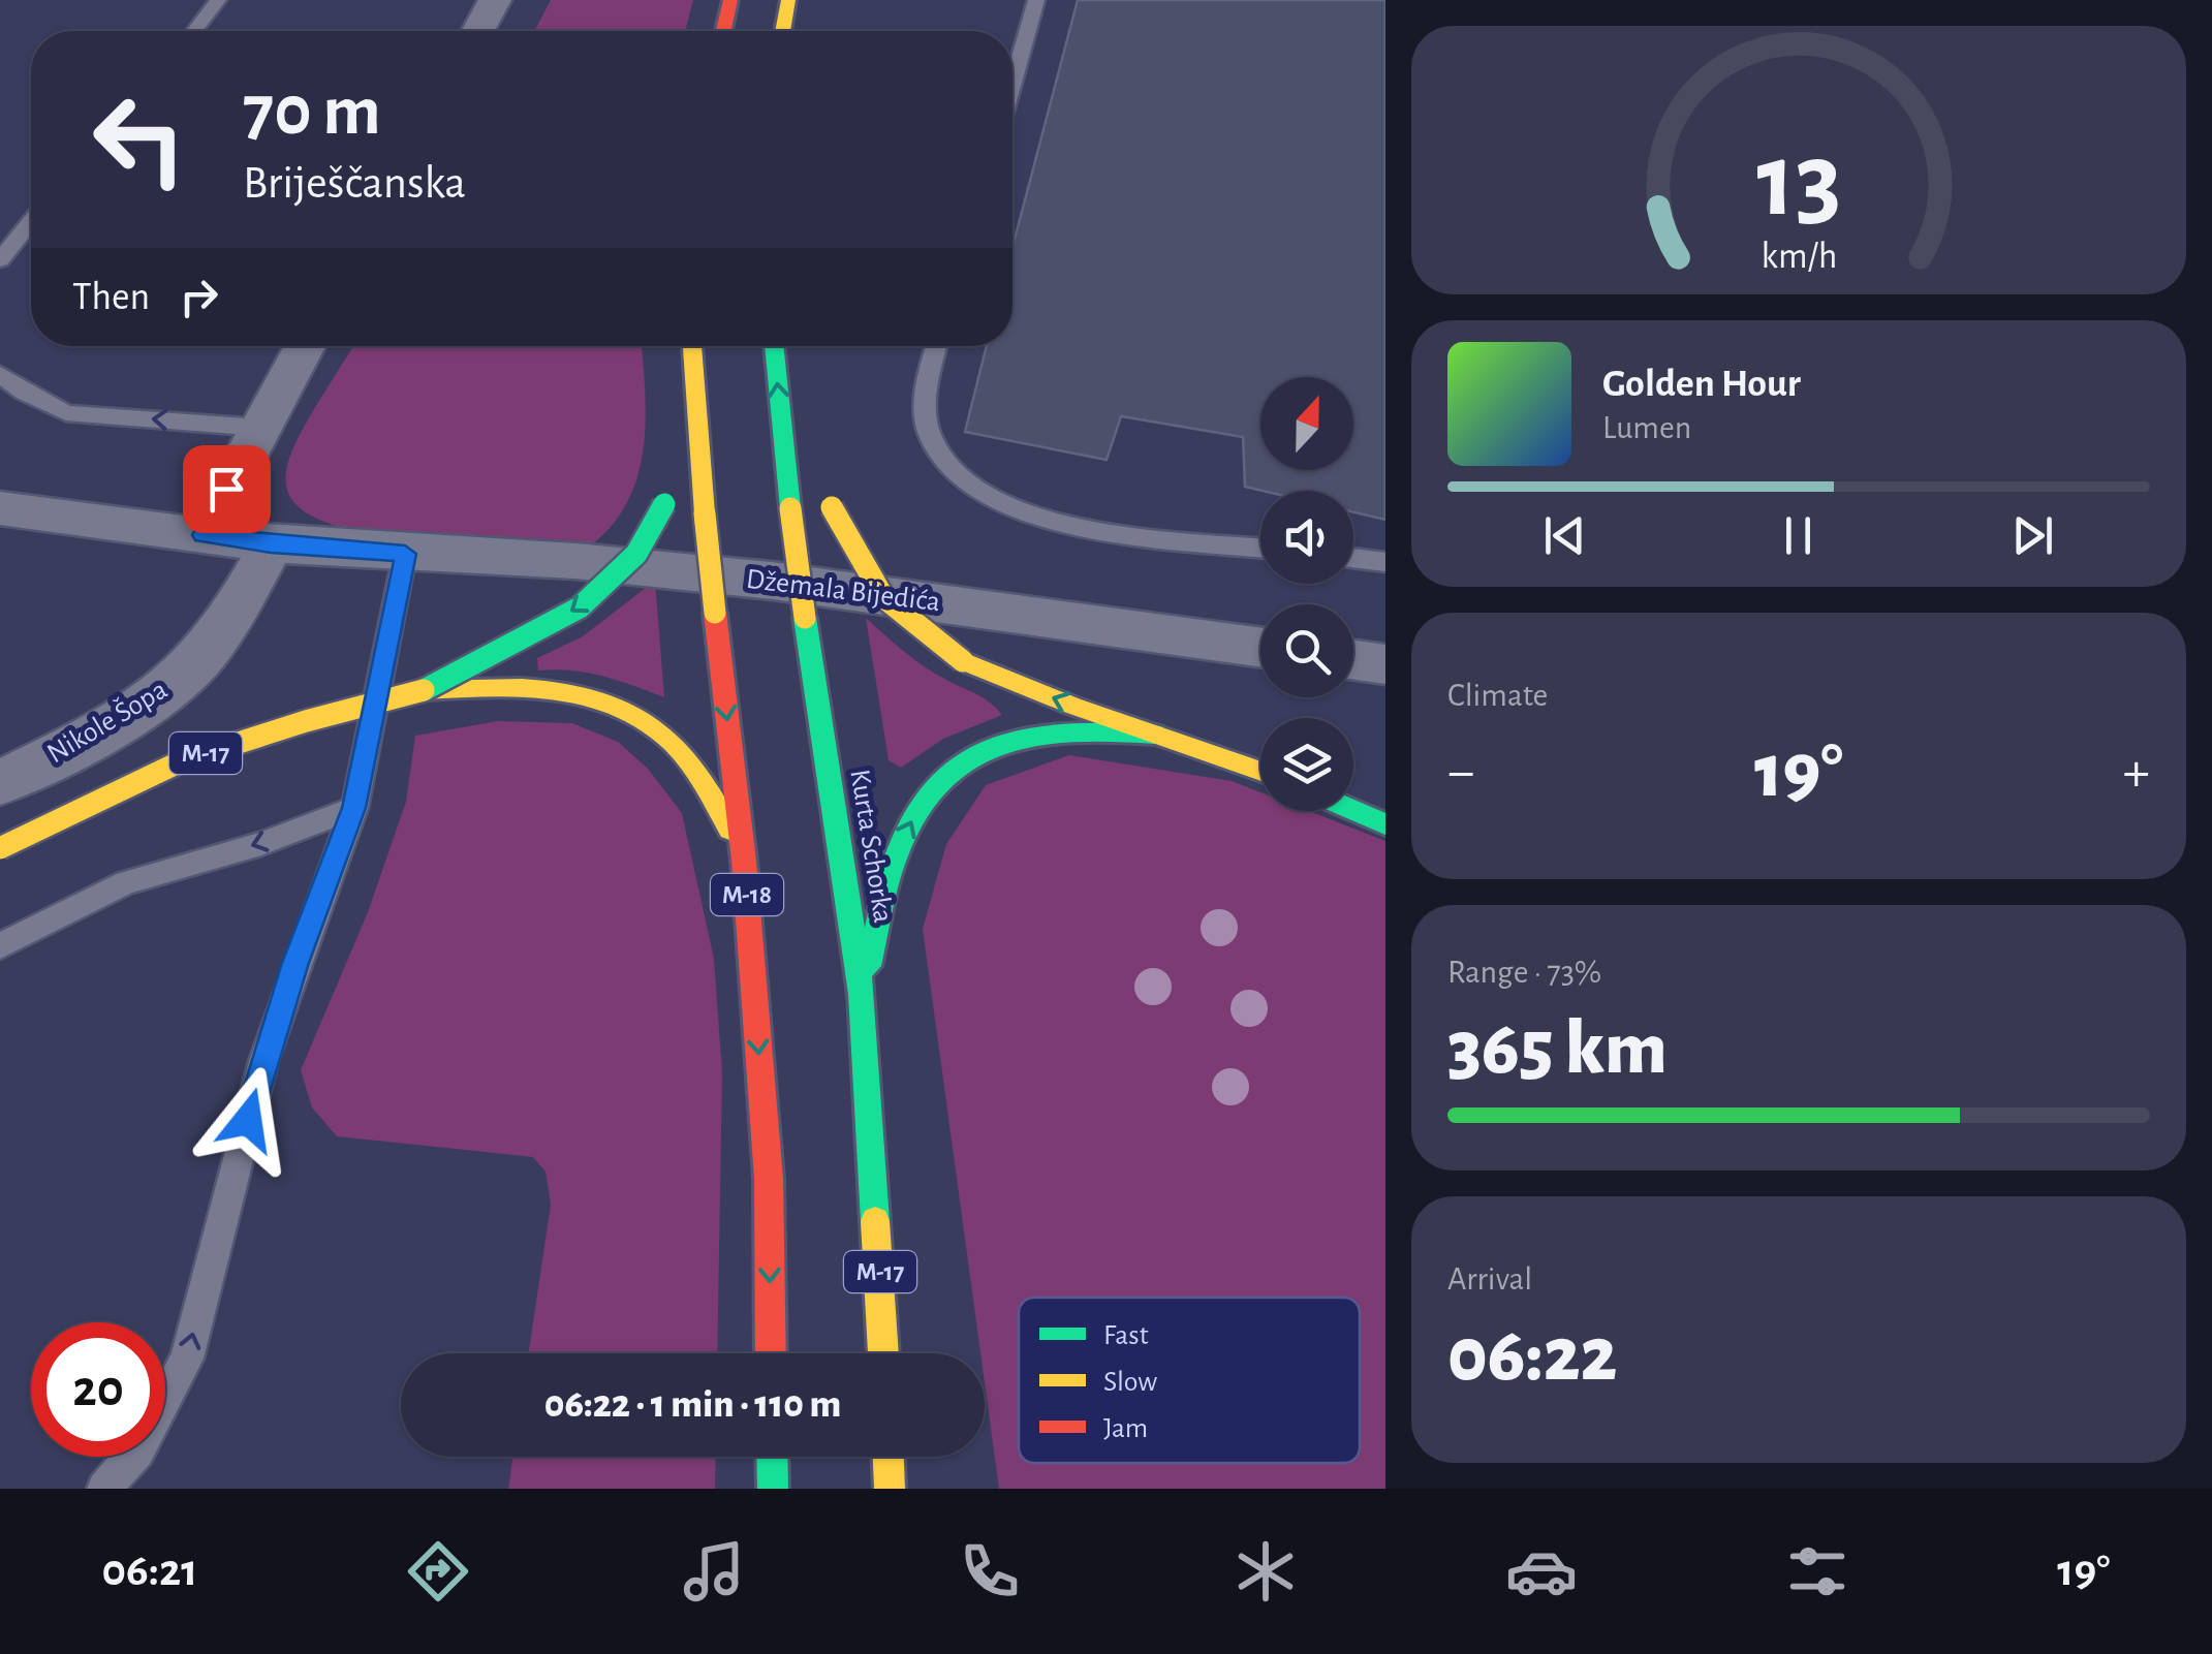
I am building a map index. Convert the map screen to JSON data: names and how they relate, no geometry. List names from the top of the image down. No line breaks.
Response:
{"streets":{"main road":["M-17","Kurta Schorka","M-18"],"street":["Džemala Bijedića","Nikole Šopa"]},"crossings":[["Džemala Bijedića","Nikole Šopa"],["M-17","M-18"]],"legend":["Fast","Slow","Jam"],"north":"top","page":{"turn":["70 m","Briješčanska"],"then":"Then","song":["Golden Hour","Lumen"],"tile":["Climate",["Range · 73%","365 km"],["Arrival","06:22"]],"heat":["−","19°","+"],"limit":"20","trip":"06:22 · 1 min · 110 m","tabs":["06:21","19°"],"gauge":["13","km/h"]}}
